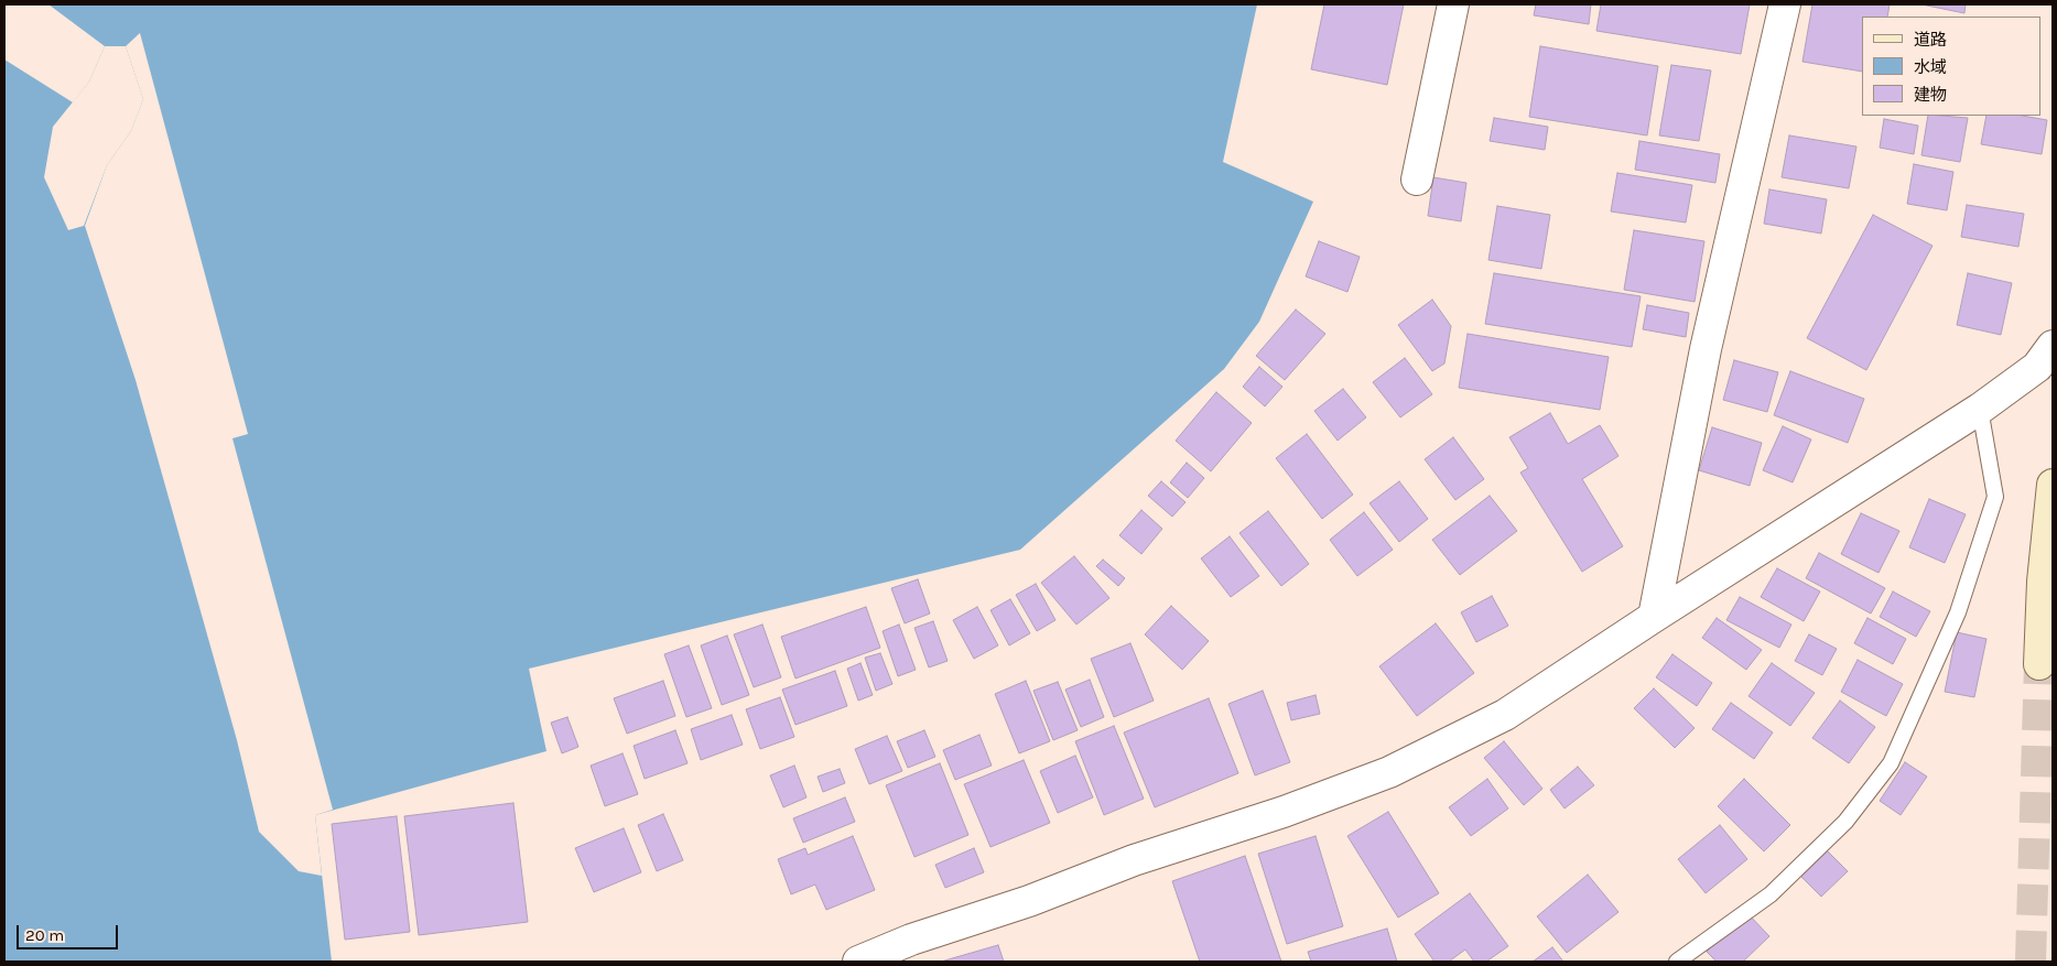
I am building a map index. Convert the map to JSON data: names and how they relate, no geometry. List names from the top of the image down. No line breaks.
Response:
{"legend":["道路","水域","建物"],"scale_bar":"20 m"}
